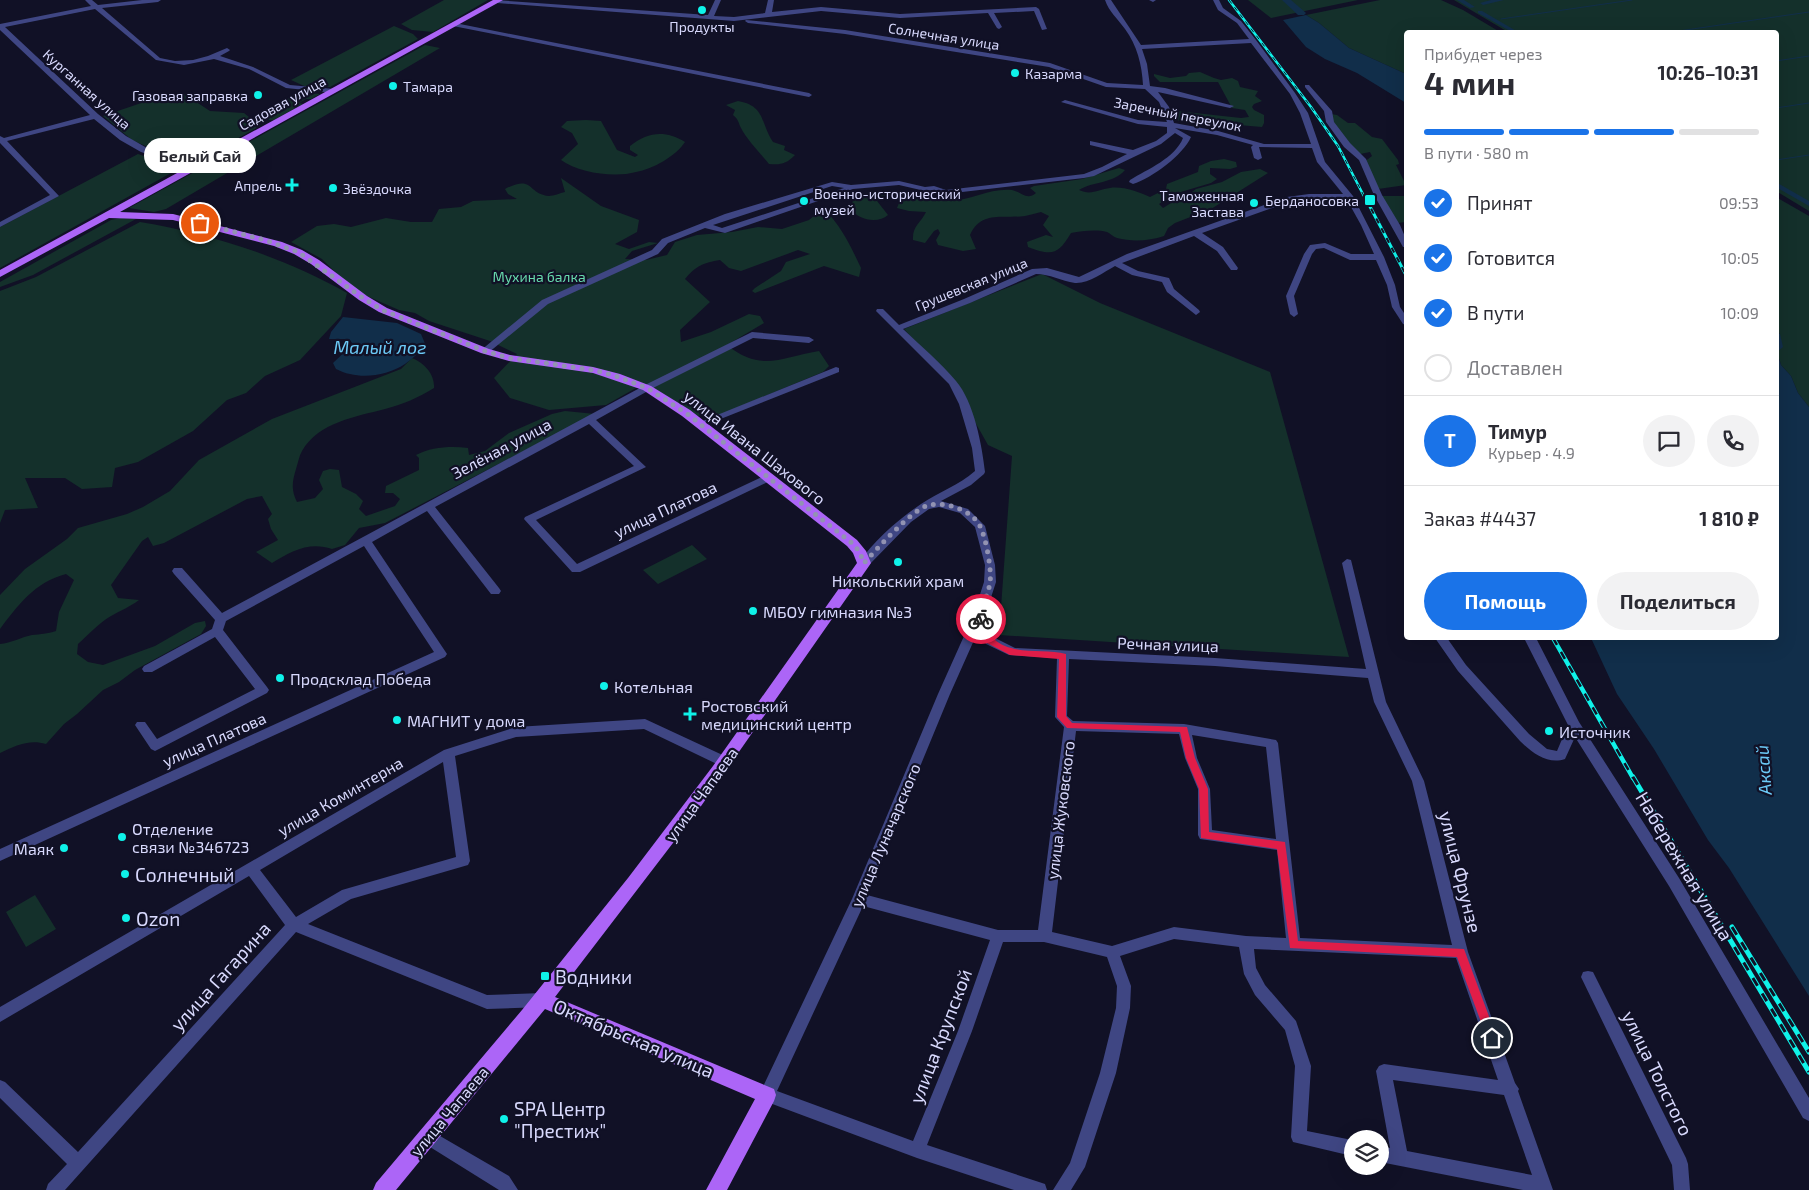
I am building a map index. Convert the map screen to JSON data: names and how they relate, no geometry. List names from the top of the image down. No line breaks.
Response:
{"streets":{"main road":["Садовая улица","улица Ивана Шахового","улица Чапаева","улица Луначарского","Октябрьская улица"],"street":["Солнечная улица","Курганная улица","Заречный переулок","Грушевская улица","Зелёная улица","улица Платова","Речная улица","улица Коминтерна","улица Жуковского","Набережная улица","улица Фрунзе","улица Гагарина","улица Крупской","улица Толстого"]},"crossings":[["Солнечная улица","Садовая улица"],["Курганная улица","Садовая улица"],["Садовая улица","улица Ивана Шахового"],["Грушевская улица","улица Чапаева"],["улица Ивана Шахового","Зелёная улица"],["улица Ивана Шахового","улица Платова"],["улица Ивана Шахового","улица Чапаева"],["Зелёная улица","улица Платова"],["Речная улица","улица Жуковского"],["Речная улица","улица Луначарского"],["Речная улица","улица Фрунзе"],["улица Чапаева","улица Коминтерна"],["улица Чапаева","улица Луначарского"],["улица Чапаева","Октябрьская улица"],["улица Коминтерна","улица Гагарина"],["улица Луначарского","Октябрьская улица"],["улица Гагарина","Октябрьская улица"],["улица Крупской","Октябрьская улица"]],"water":["Малый лог","Аксай"],"parks":["Мухина балка"],"places":{"other":["Продукты","Казарма","Тамара","Газовая заправка","Звёздочка","Военно-исторический музей","Таможенная Застава","Белый Сай","Никольский храм","МБОУ гимназия №3","Продсклад Победа","Котельная","МАГНИТ у дома","Источник","Отделение связи №346723","Маяк","Солнечный","Ozon","SPA Центр \"Престиж\""],"health":["Апрель","Ростовский медицинский центр"],"transit":["Берданосовка","Водники"]},"page":{"heading":["4 мин","Прибудет через","10:26–10:31"],"panel":["Тимур","Курьер · 4.9","Заказ #4437","1 810 ₽"],"bar":"В пути · 580 m","bubble":"Белый Сай","list":[["Принят","09:53"],["Готовится","10:05"],["В пути","10:09"],"Доставлен"],"round":"Т","buttons":["Помощь","Поделиться"]}}
